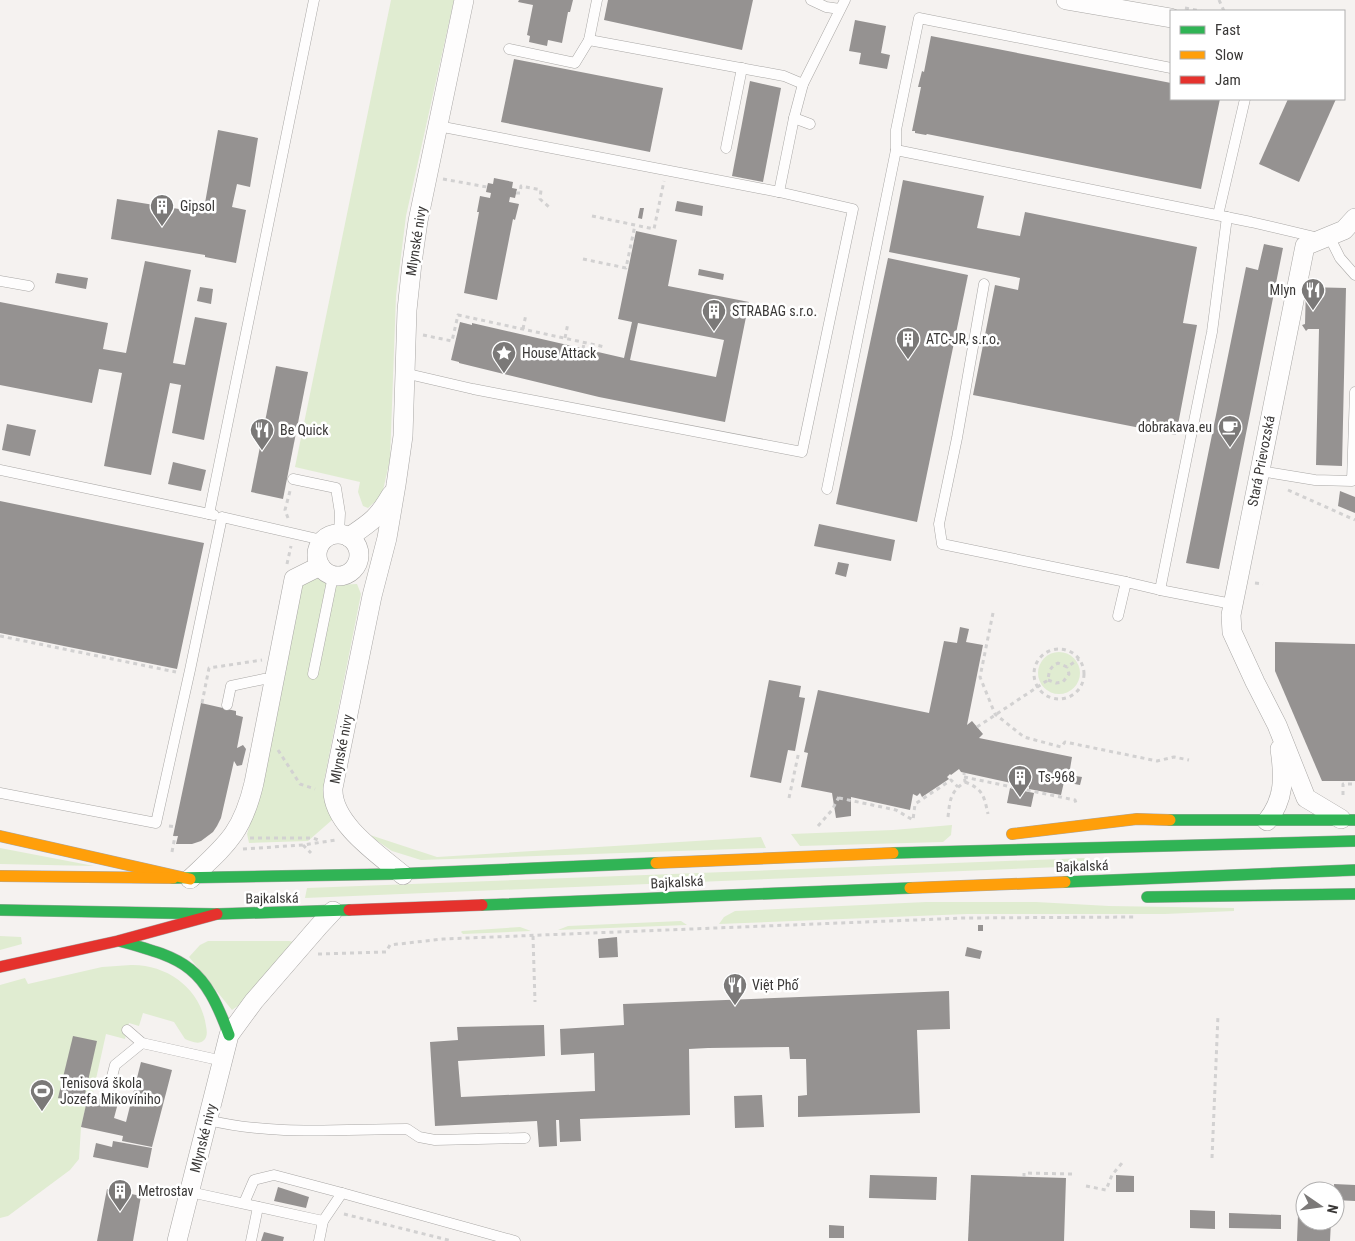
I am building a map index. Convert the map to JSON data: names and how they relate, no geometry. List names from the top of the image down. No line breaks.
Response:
{"streets":{"main road":["Bajkalská"],"street":["Mlynské nivy","Stará Prievozská"]},"crossings":[["Mlynské nivy","Bajkalská"]],"places":{"building":["Gipsol","STRABAG s.r.o.","ATC-JR, s.r.o.","Ts-968","Metrostav"],"restaurant":["Mlyn","Be Quick","Việt Phố"],"place":["House Attack"],"cafe":["dobrakava.eu"],"sports":["Tenisová škola Jozefa Mikovíniho"]},"legend":["Fast","Slow","Jam"],"north":"right"}
